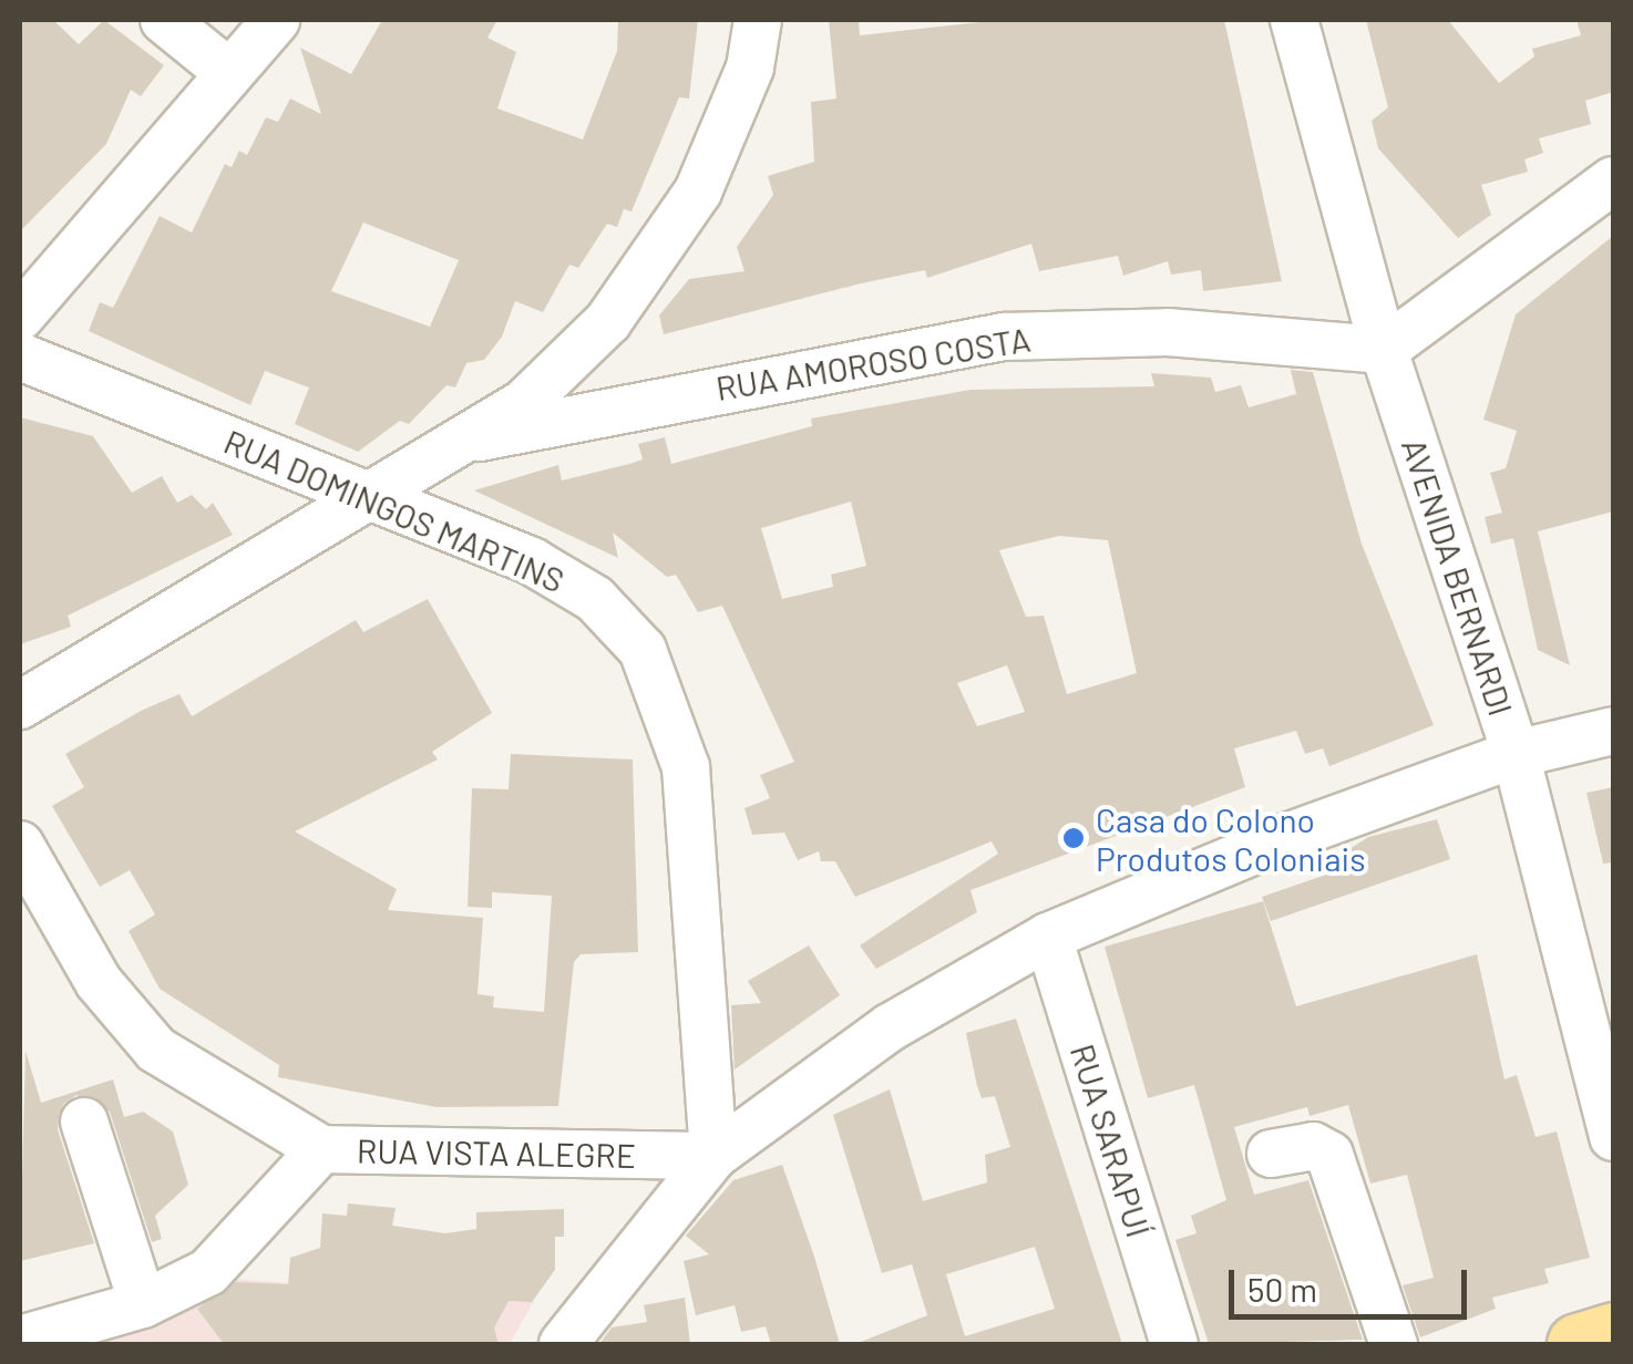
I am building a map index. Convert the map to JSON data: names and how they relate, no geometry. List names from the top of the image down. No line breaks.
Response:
{"streets":{"street":["RUA AMOROSO COSTA","RUA DOMINGOS MARTINS","AVENIDA BERNARDI","RUA SARAPUÍ","RUA VISTA ALEGRE"]},"crossings":[["RUA AMOROSO COSTA","AVENIDA BERNARDI"],["RUA DOMINGOS MARTINS","RUA VISTA ALEGRE"]],"places":["Casa do Colono Produtos Coloniais"],"scale_bar":"50 m"}
